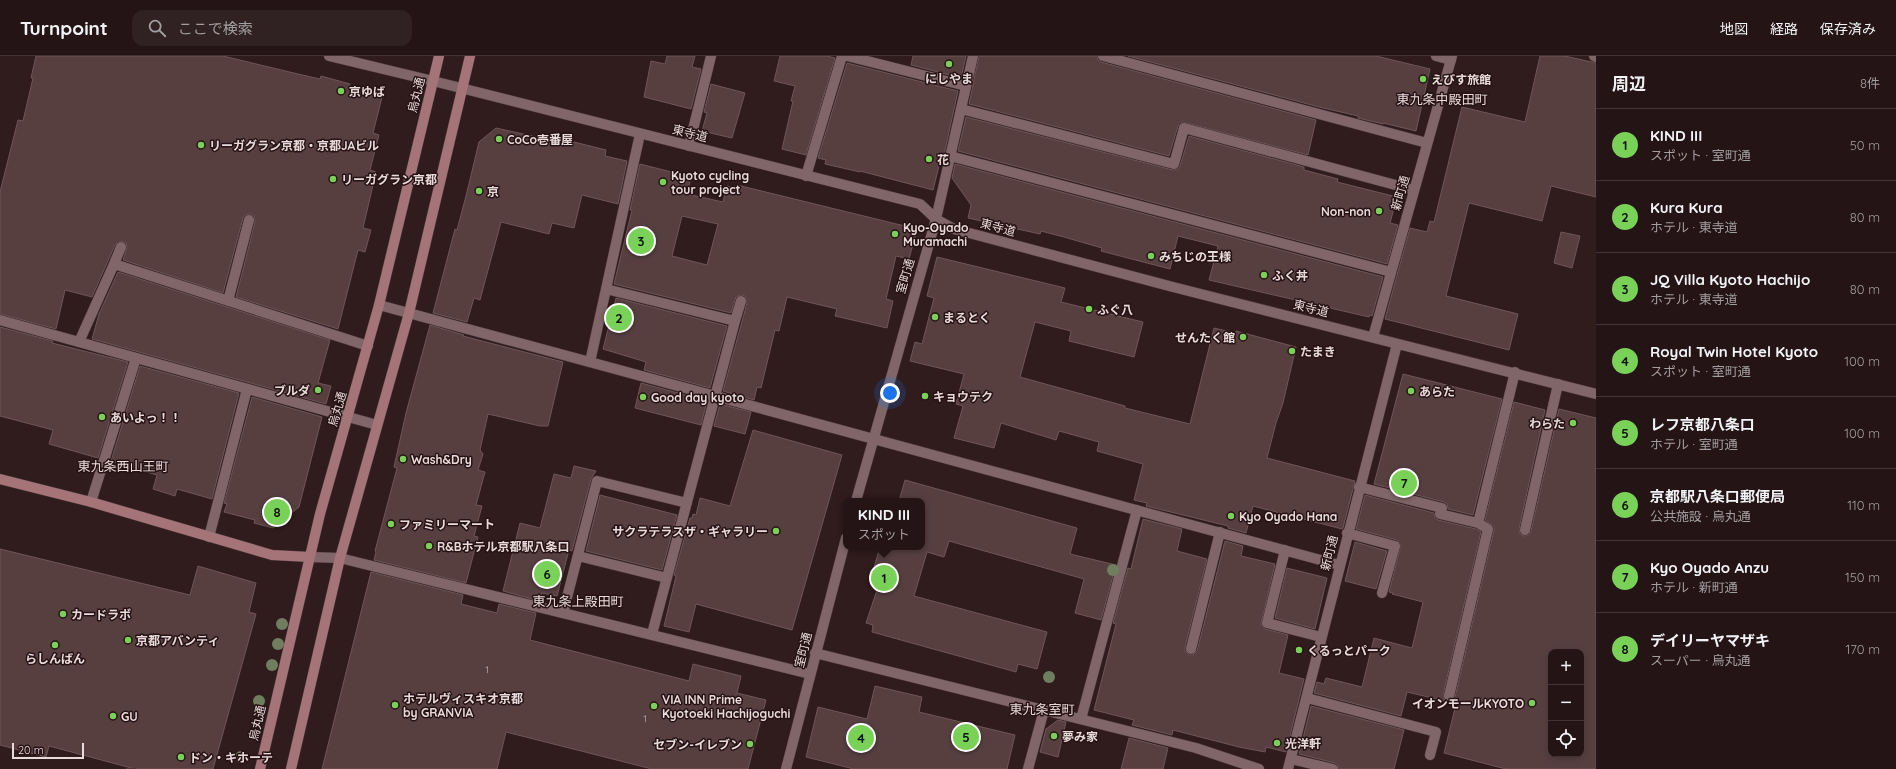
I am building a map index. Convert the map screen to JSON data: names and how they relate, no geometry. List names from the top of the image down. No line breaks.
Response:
{"streets":{"street":["烏丸通","東寺道","新町通","室町通"]},"crossings":[["烏丸通","東寺道"],["東寺道","新町通"],["東寺道","室町通"]],"districts":["東九条中殿田町","東九条西山王町","東九条上殿田町","東九条室町"],"places":["にしやま","えびす旅館","京ゆば","CoCo壱番屋","リーガグラン京都・京都JAビル","花","リーガグラン京都","Kyoto cycling tour project","京","Non-non","Kyo-Oyado Muramachi","みちじの王様","ふく丼","ふぐ八","まるとく","せんたく館","たまき","ブルダ","あらた","キョウテク","Good day kyoto","あいよっ！！","わらた","Wash&Dry","Kyo Oyado Hana","ファミリーマート","サクラテラスザ・ギャラリー","R&Bホテル京都駅八条口","カードラボ","京都アバンティ","らしんばん","くるっとパーク","イオンモールKYOTO","ホテルヴィスキオ京都 by GRANVIA","VIA INN Prime Kyotoeki Hachijoguchi","GU","夢み家","光洋軒","セブン-イレブン","ドン・キホーテ"],"house_numbers":["1","1"],"scale_bar":"20 m","page":{"header":"Turnpoint","search":"ここで検索","nav":["地図","経路","保存済み"],"heading":["周辺","8件"],"list":[{"mark":"1","name":"KIND III","note":"スポット · 室町通","value":"50 m"},{"mark":"2","name":"Kura Kura","note":"ホテル · 東寺道","value":"80 m"},{"mark":"3","name":"JQ Villa Kyoto Hachijo","note":"ホテル · 東寺道","value":"80 m"},{"mark":"4","name":"Royal Twin Hotel Kyoto","note":"スポット · 室町通","value":"100 m"},{"mark":"5","name":"レフ京都八条口","note":"ホテル · 室町通","value":"100 m"},{"mark":"6","name":"京都駅八条口郵便局","note":"公共施設 · 烏丸通","value":"110 m"},{"mark":"7","name":"Kyo Oyado Anzu","note":"ホテル · 新町通","value":"150 m"},{"mark":"8","name":"デイリーヤマザキ","note":"スーパー · 烏丸通","value":"170 m"}],"pins":["3","2","7","8","6","1","5","4"],"popup":["KIND III","スポット"],"map_buttons":["+","−"],"scale":"20 m"}}
